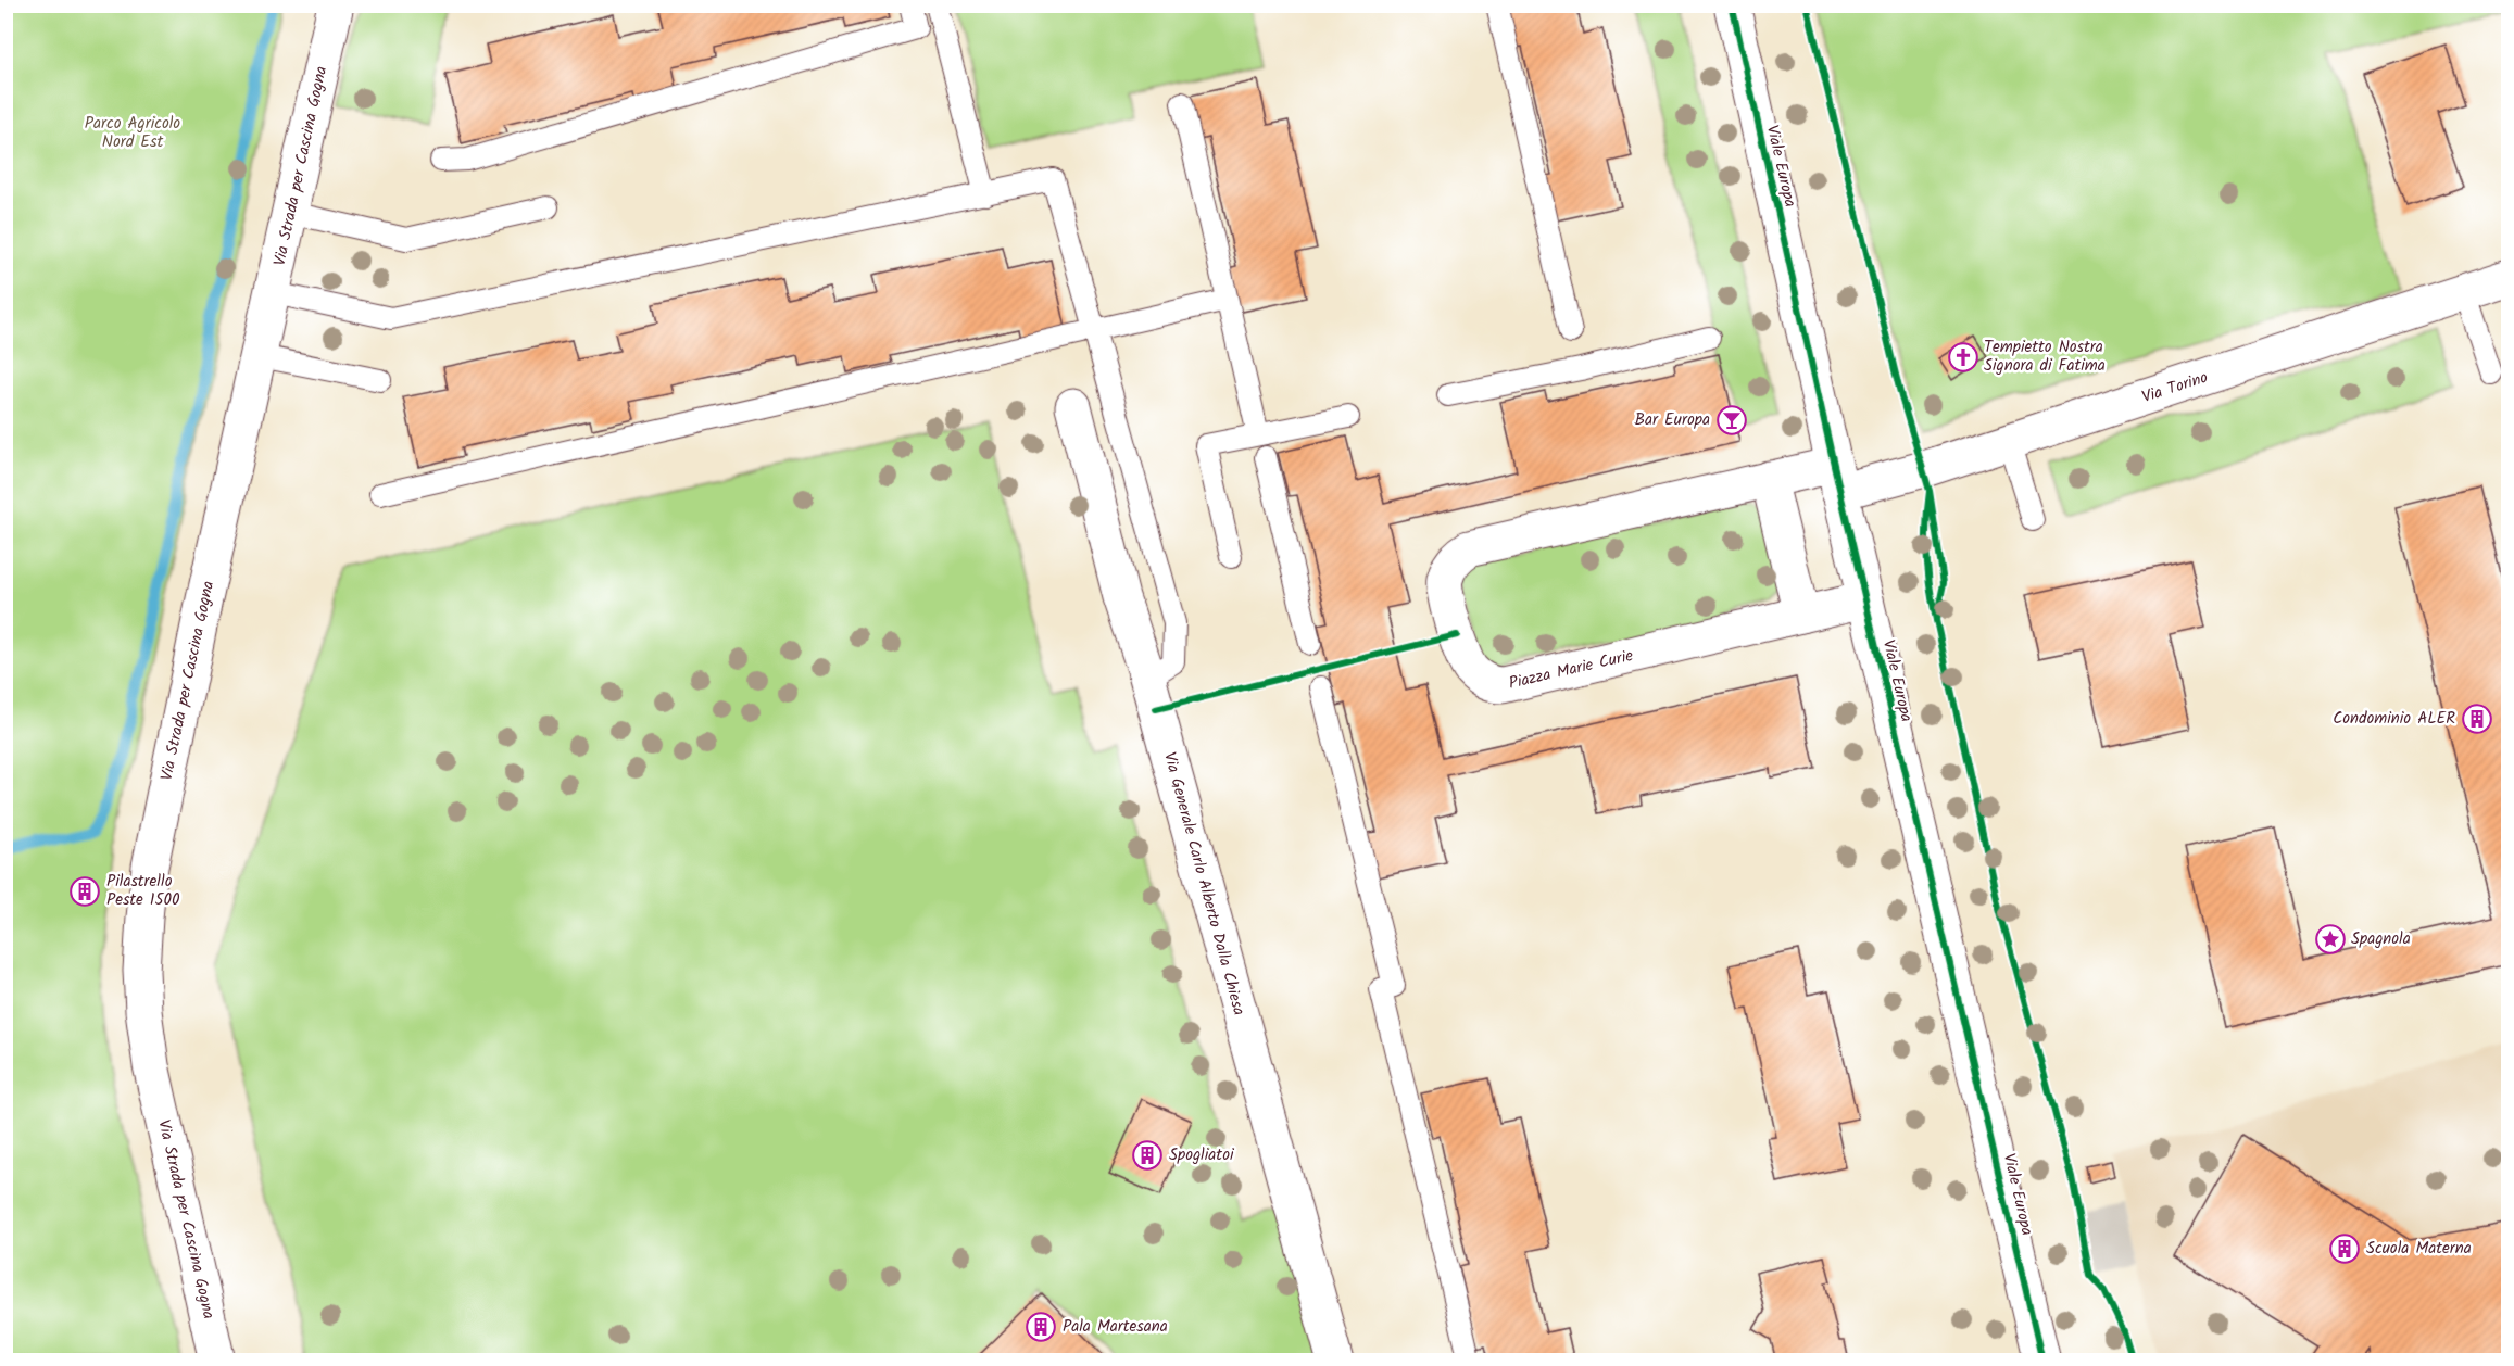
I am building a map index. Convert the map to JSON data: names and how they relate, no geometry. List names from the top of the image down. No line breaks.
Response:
{"streets":{"street":["Via Strada per Cascina Gogna","Viale Europa","Via Torino","Piazza Marie Curie","Via Generale Carlo Alberto Dalla Chiesa"]},"crossings":[["Viale Europa","Via Torino"],["Viale Europa","Piazza Marie Curie"],["Via Torino","Piazza Marie Curie"]],"parks":["Parco Agricolo Nord Est"],"places":{"church":["Tempietto Nostra Signora di Fatima"],"bar":["Bar Europa"],"building":["Condominio ALER","Pilastrello Peste 1500","Spogliatoi","Scuola Materna","Pala Martesana"],"place":["Spagnola"]}}
